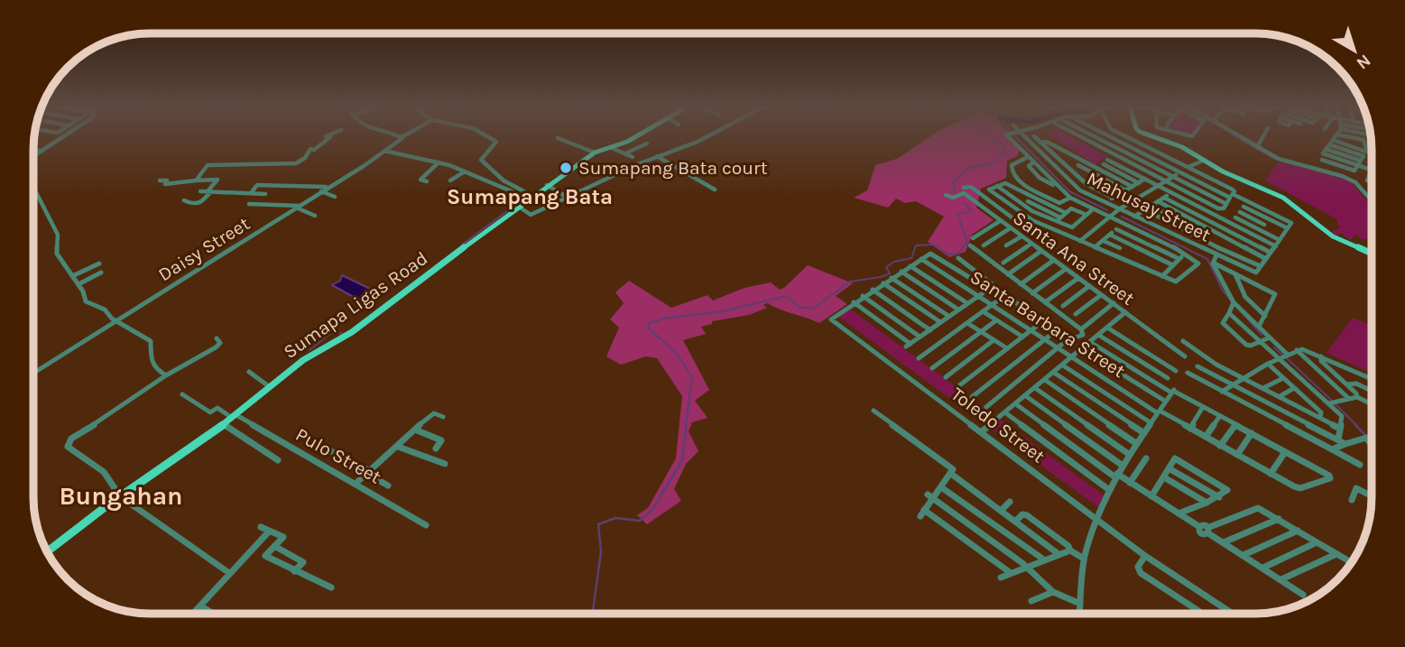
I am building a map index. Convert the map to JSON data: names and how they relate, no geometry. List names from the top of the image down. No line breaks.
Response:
{"streets":{"main road":["Sumapa Ligas Road"],"street":["Mahusay Street","Daisy Street","Santa Ana Street","Santa Barbara Street","Toledo Street","Pulo Street"]},"crossings":[["Sumapa Ligas Road","Pulo Street"]],"districts":["Sumapang Bata","Bungahan"],"places":["Sumapang Bata court"],"north":"bottom right"}
